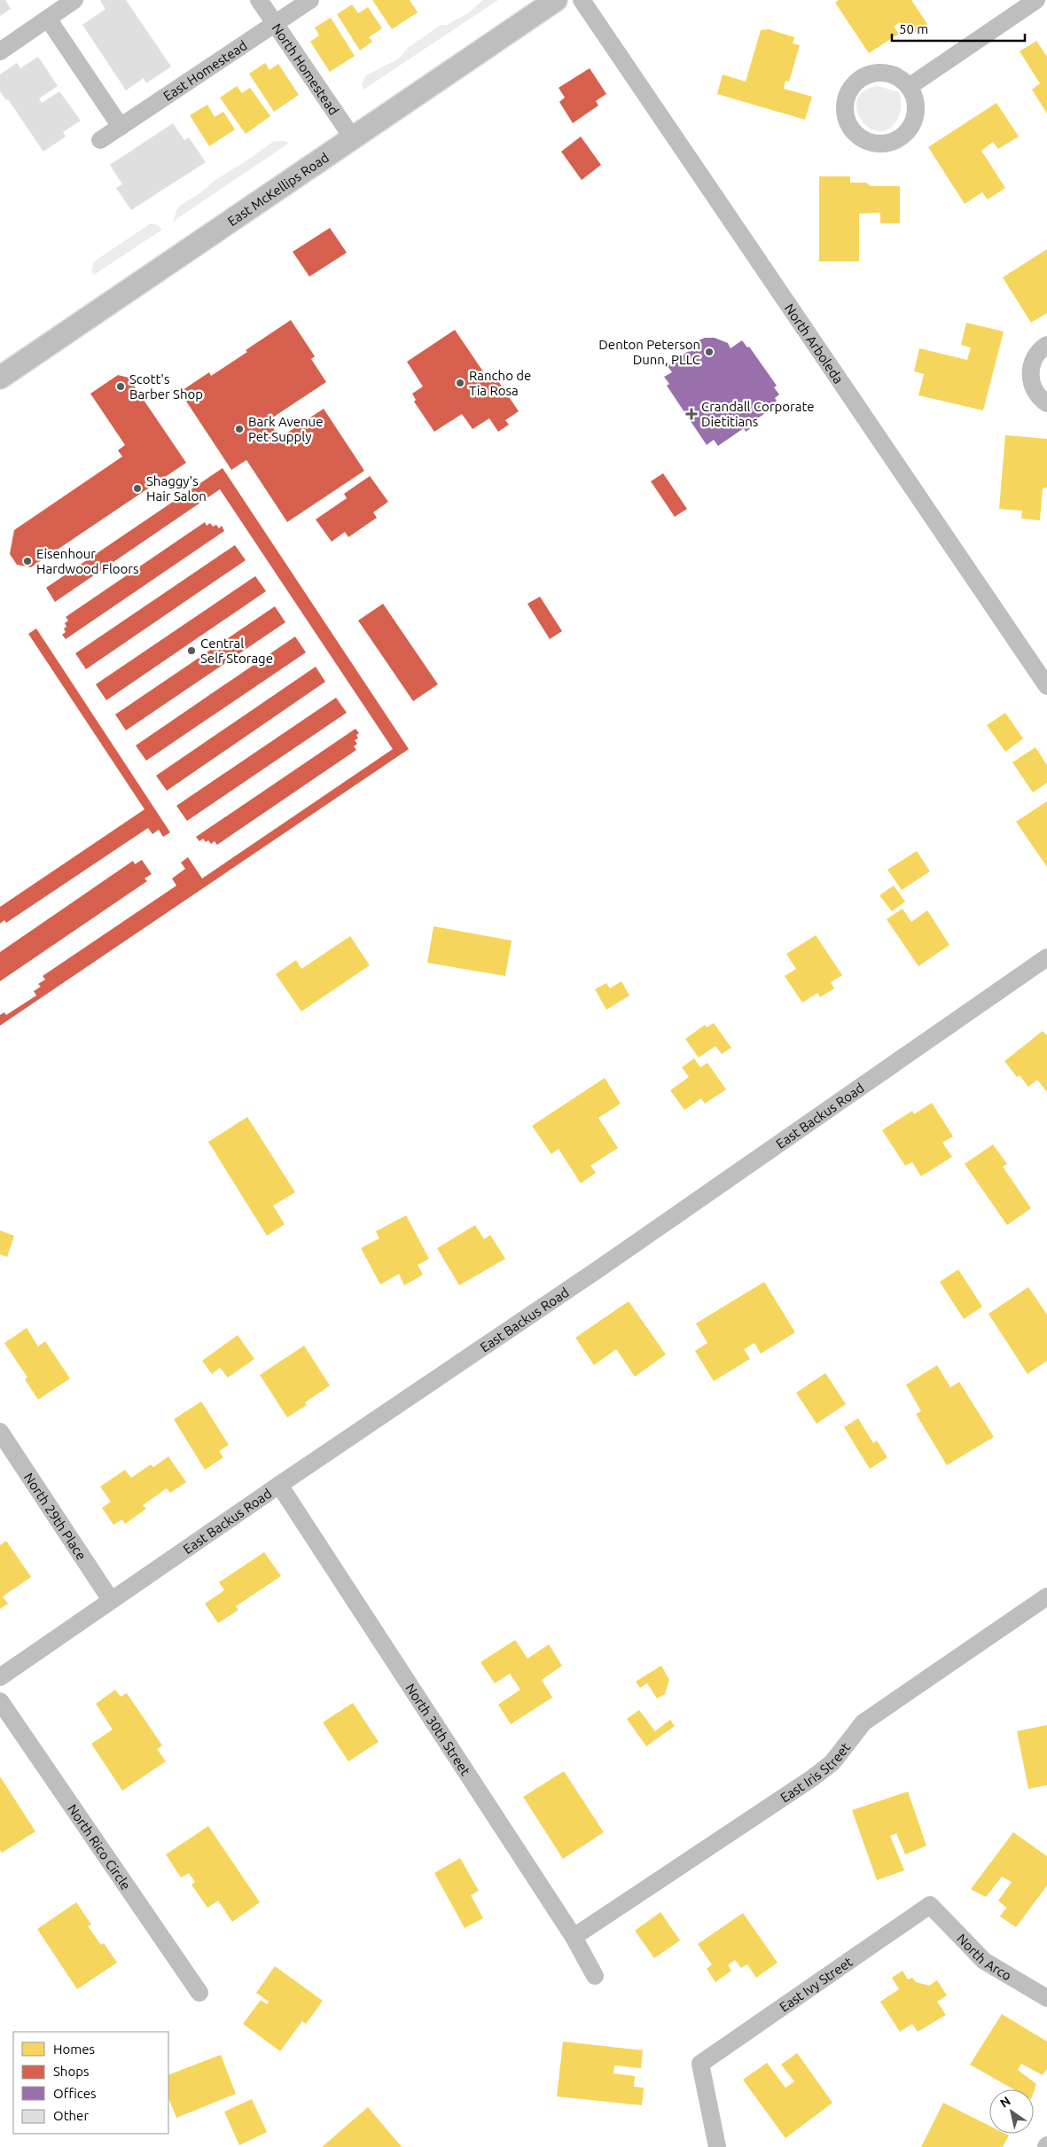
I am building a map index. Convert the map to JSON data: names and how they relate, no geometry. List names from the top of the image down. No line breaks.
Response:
{"streets":{"main road":["East McKellips Road"],"street":["North Homestead","East Homestead","North Arboleda","East Backus Road","North 29th Place","North 30th Street","East Iris Street","North Rico Circle","North Arco","East Ivy Street"]},"crossings":[["North Homestead","East Homestead"],["North Homestead","East McKellips Road"],["East Backus Road","North 29th Place"],["East Backus Road","North 30th Street"],["North 30th Street","East Iris Street"],["North Arco","East Ivy Street"]],"places":{"other":["Denton Peterson Dunn, PLLC","Rancho de Tia Rosa","Scott's Barber Shop","Bark Avenue Pet Supply","Shaggy's Hair Salon","Eisenhour Hardwood Floors","Central Self Storage"],"health":["Crandall Corporate Dietitians"]},"legend":["Homes","Shops","Offices","Other"],"scale_bar":"50 m","north":"top left"}
